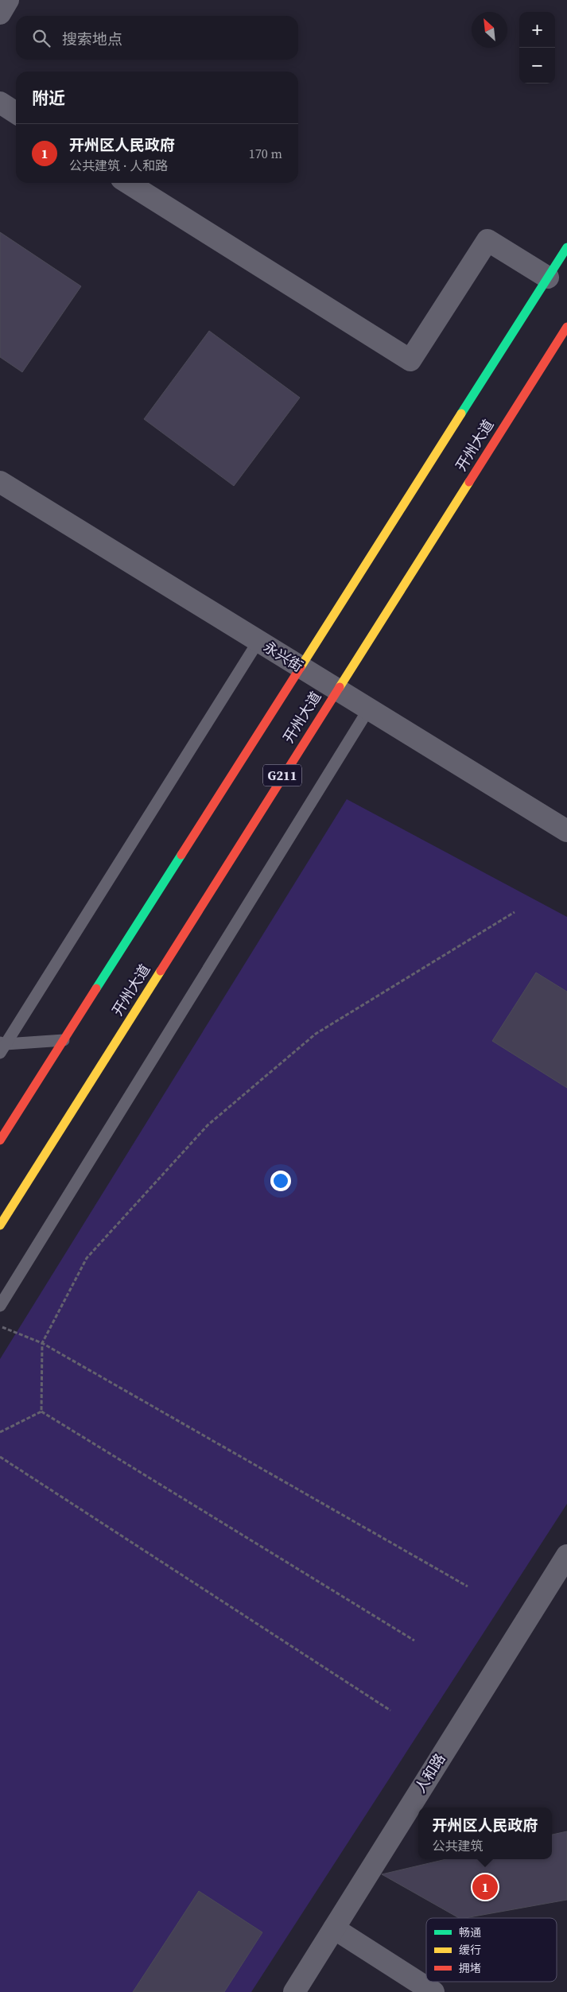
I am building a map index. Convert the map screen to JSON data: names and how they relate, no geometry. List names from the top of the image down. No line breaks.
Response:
{"streets":{"highway":["开州大道","G211"],"street":["永兴街","人和路"]},"crossings":[["开州大道","永兴街"]],"legend":["畅通","缓行","拥堵"],"north":"top left","page":{"map_buttons":["+","−"],"search":"搜索地点","heading":"附近","list":[{"mark":"1","name":"开州区人民政府","note":"公共建筑 · 人和路","value":"170 m"}],"popup":["开州区人民政府","公共建筑"],"pins":"1"}}
